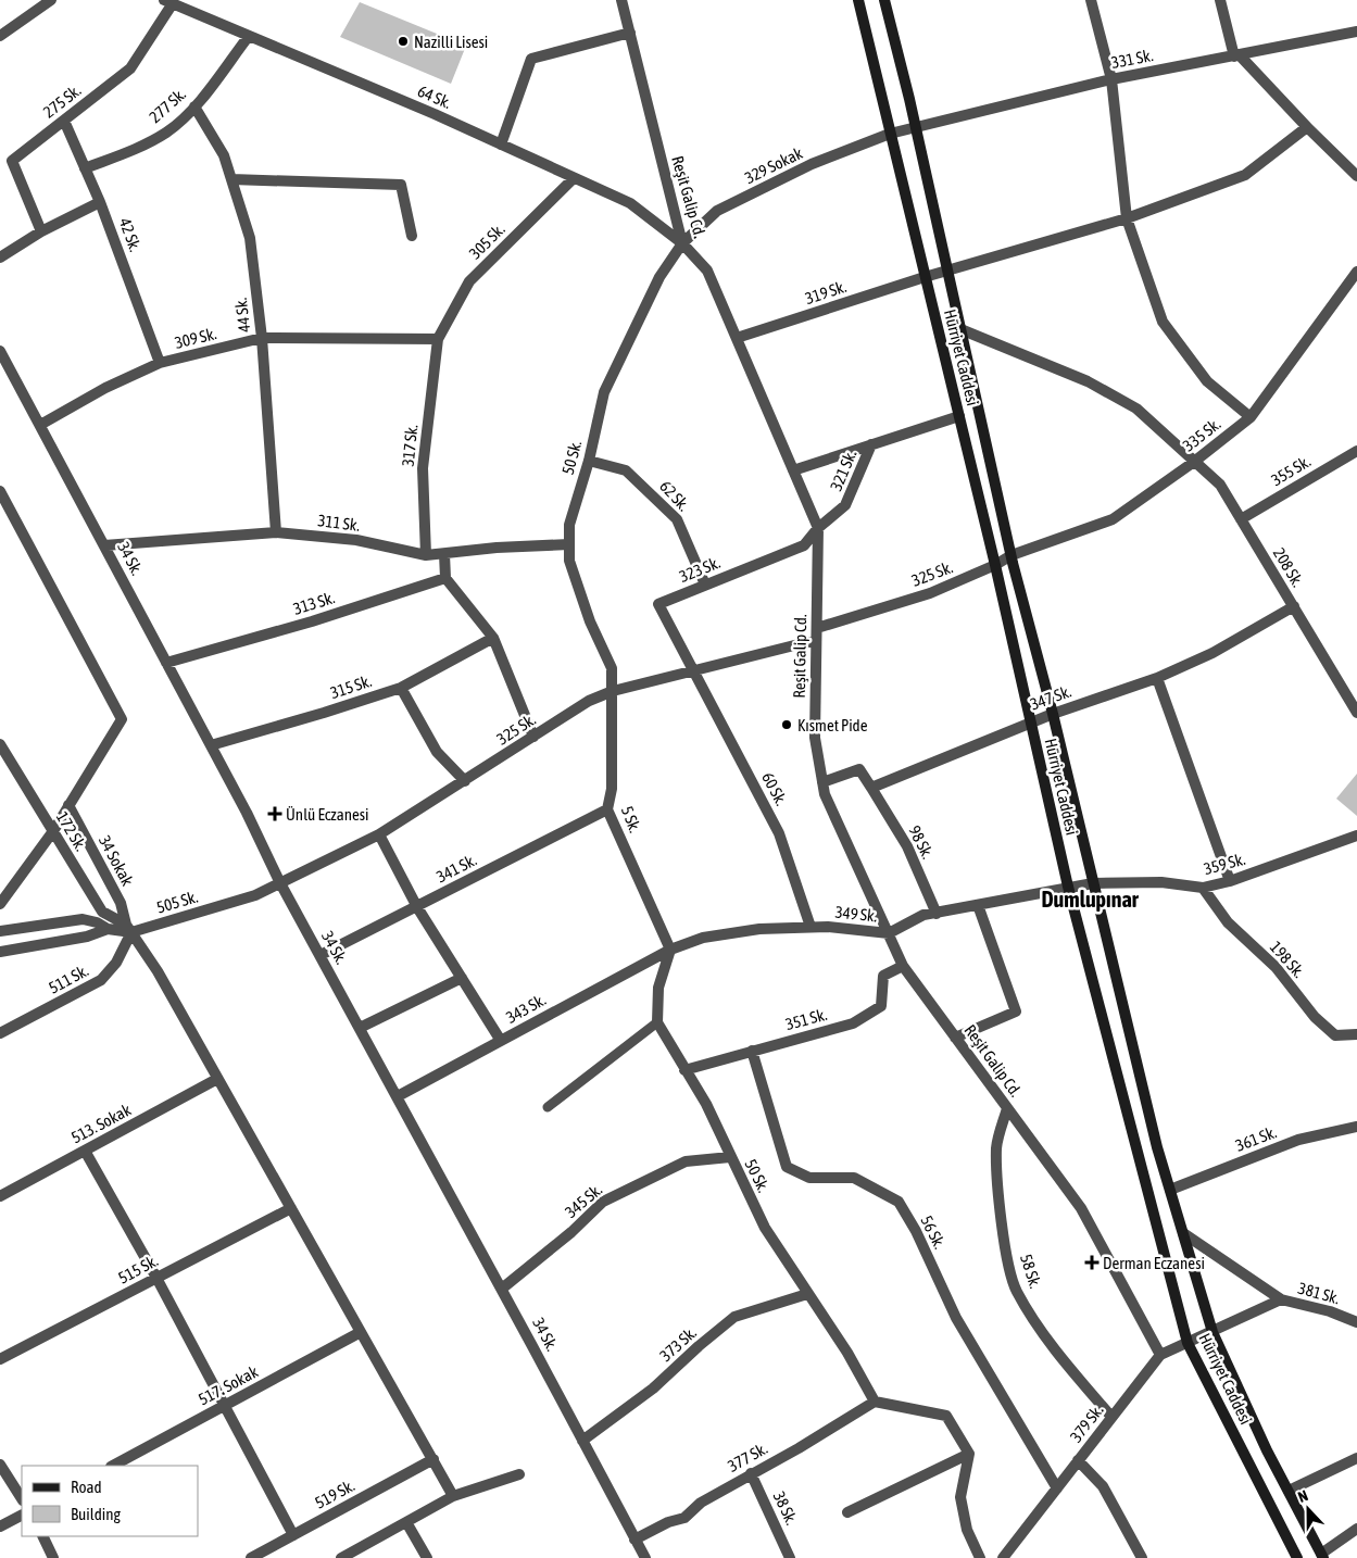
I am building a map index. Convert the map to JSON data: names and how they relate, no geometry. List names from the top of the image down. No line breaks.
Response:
{"streets":{"main road":["Hürriyet Caddesi"],"street":["331 Sk.","64 Sk.","275 Sk.","277 Sk.","329 Sokak","Reşit Galip Cd.","42 Sk.","305 Sk.","319 Sk.","44 Sk.","309 Sk.","335 Sk.","317 Sk.","50 Sk.","321 Sk.","355 Sk.","62 Sk.","311 Sk.","34 Sk.","208 Sk.","323 Sk.","325 Sk.","313 Sk.","315 Sk.","347 Sk.","60 Sk.","5 Sk.","172 Sk.","98 Sk.","34 Sokak","359 Sk.","341 Sk.","505 Sk.","349 Sk.","198 Sk.","511 Sk.","343 Sk.","351 Sk.","513. Sokak","361 Sk.","345 Sk.","56 Sk.","515 Sk.","58 Sk.","381 Sk.","373 Sk.","517. Sokak","379 Sk.","377 Sk.","519 Sk.","38 Sk."]},"crossings":[["331 Sk.","329 Sokak"],["331 Sk.","Hürriyet Caddesi"],["64 Sk.","275 Sk."],["64 Sk.","277 Sk."],["64 Sk.","329 Sokak"],["64 Sk.","Reşit Galip Cd."],["64 Sk.","305 Sk."],["64 Sk.","50 Sk."],["275 Sk.","42 Sk."],["277 Sk.","42 Sk."],["277 Sk.","44 Sk."],["329 Sokak","Reşit Galip Cd."],["329 Sokak","Hürriyet Caddesi"],["329 Sokak","50 Sk."],["Reşit Galip Cd.","319 Sk."],["Reşit Galip Cd.","50 Sk."],["Reşit Galip Cd.","321 Sk."],["Reşit Galip Cd.","323 Sk."],["Reşit Galip Cd.","325 Sk."],["Reşit Galip Cd.","349 Sk."],["Reşit Galip Cd.","351 Sk."],["Reşit Galip Cd.","58 Sk."],["Reşit Galip Cd.","379 Sk."],["42 Sk.","309 Sk."],["305 Sk.","309 Sk."],["305 Sk.","317 Sk."],["319 Sk.","Hürriyet Caddesi"],["44 Sk.","309 Sk."],["44 Sk.","311 Sk."],["309 Sk.","317 Sk."],["309 Sk.","34 Sk."],["Hürriyet Caddesi","335 Sk."],["Hürriyet Caddesi","321 Sk."],["Hürriyet Caddesi","208 Sk."],["Hürriyet Caddesi","325 Sk."],["Hürriyet Caddesi","347 Sk."],["Hürriyet Caddesi","359 Sk."],["Hürriyet Caddesi","349 Sk."],["Hürriyet Caddesi","361 Sk."],["Hürriyet Caddesi","381 Sk."],["Hürriyet Caddesi","379 Sk."],["335 Sk.","208 Sk."],["335 Sk.","325 Sk."],["317 Sk.","311 Sk."],["50 Sk.","62 Sk."],["50 Sk.","311 Sk."],["50 Sk.","325 Sk."],["50 Sk.","5 Sk."],["50 Sk.","351 Sk."],["50 Sk.","345 Sk."],["50 Sk.","373 Sk."],["50 Sk.","377 Sk."],["321 Sk.","323 Sk."],["355 Sk.","208 Sk."],["62 Sk.","323 Sk."],["311 Sk.","34 Sk."],["34 Sk.","325 Sk."],["34 Sk.","313 Sk."],["34 Sk.","315 Sk."],["34 Sk.","341 Sk."],["34 Sk.","343 Sk."],["34 Sk.","345 Sk."],["34 Sk.","373 Sk."],["34 Sk.","377 Sk."],["208 Sk.","347 Sk."],["323 Sk.","325 Sk."],["323 Sk.","60 Sk."],["325 Sk.","60 Sk."],["325 Sk.","5 Sk."],["325 Sk.","505 Sk."],["347 Sk.","98 Sk."],["60 Sk.","349 Sk."],["5 Sk.","341 Sk."],["5 Sk.","349 Sk."],["5 Sk.","343 Sk."],["172 Sk.","34 Sokak"],["172 Sk.","505 Sk."],["172 Sk.","511 Sk."],["98 Sk.","349 Sk."],["34 Sokak","505 Sk."],["34 Sokak","511 Sk."],["359 Sk.","349 Sk."],["359 Sk.","198 Sk."],["505 Sk.","511 Sk."],["349 Sk.","343 Sk."],["351 Sk.","56 Sk."],["56 Sk.","379 Sk."],["58 Sk.","379 Sk."],["381 Sk.","379 Sk."],["377 Sk.","38 Sk."]],"districts":["Dumlupınar"],"places":{"other":["Nazilli Lisesi","Kısmet Pide"],"health":["Ünlü Eczanesi","Derman Eczanesi"]},"legend":["Road","Building"],"north":"top"}
